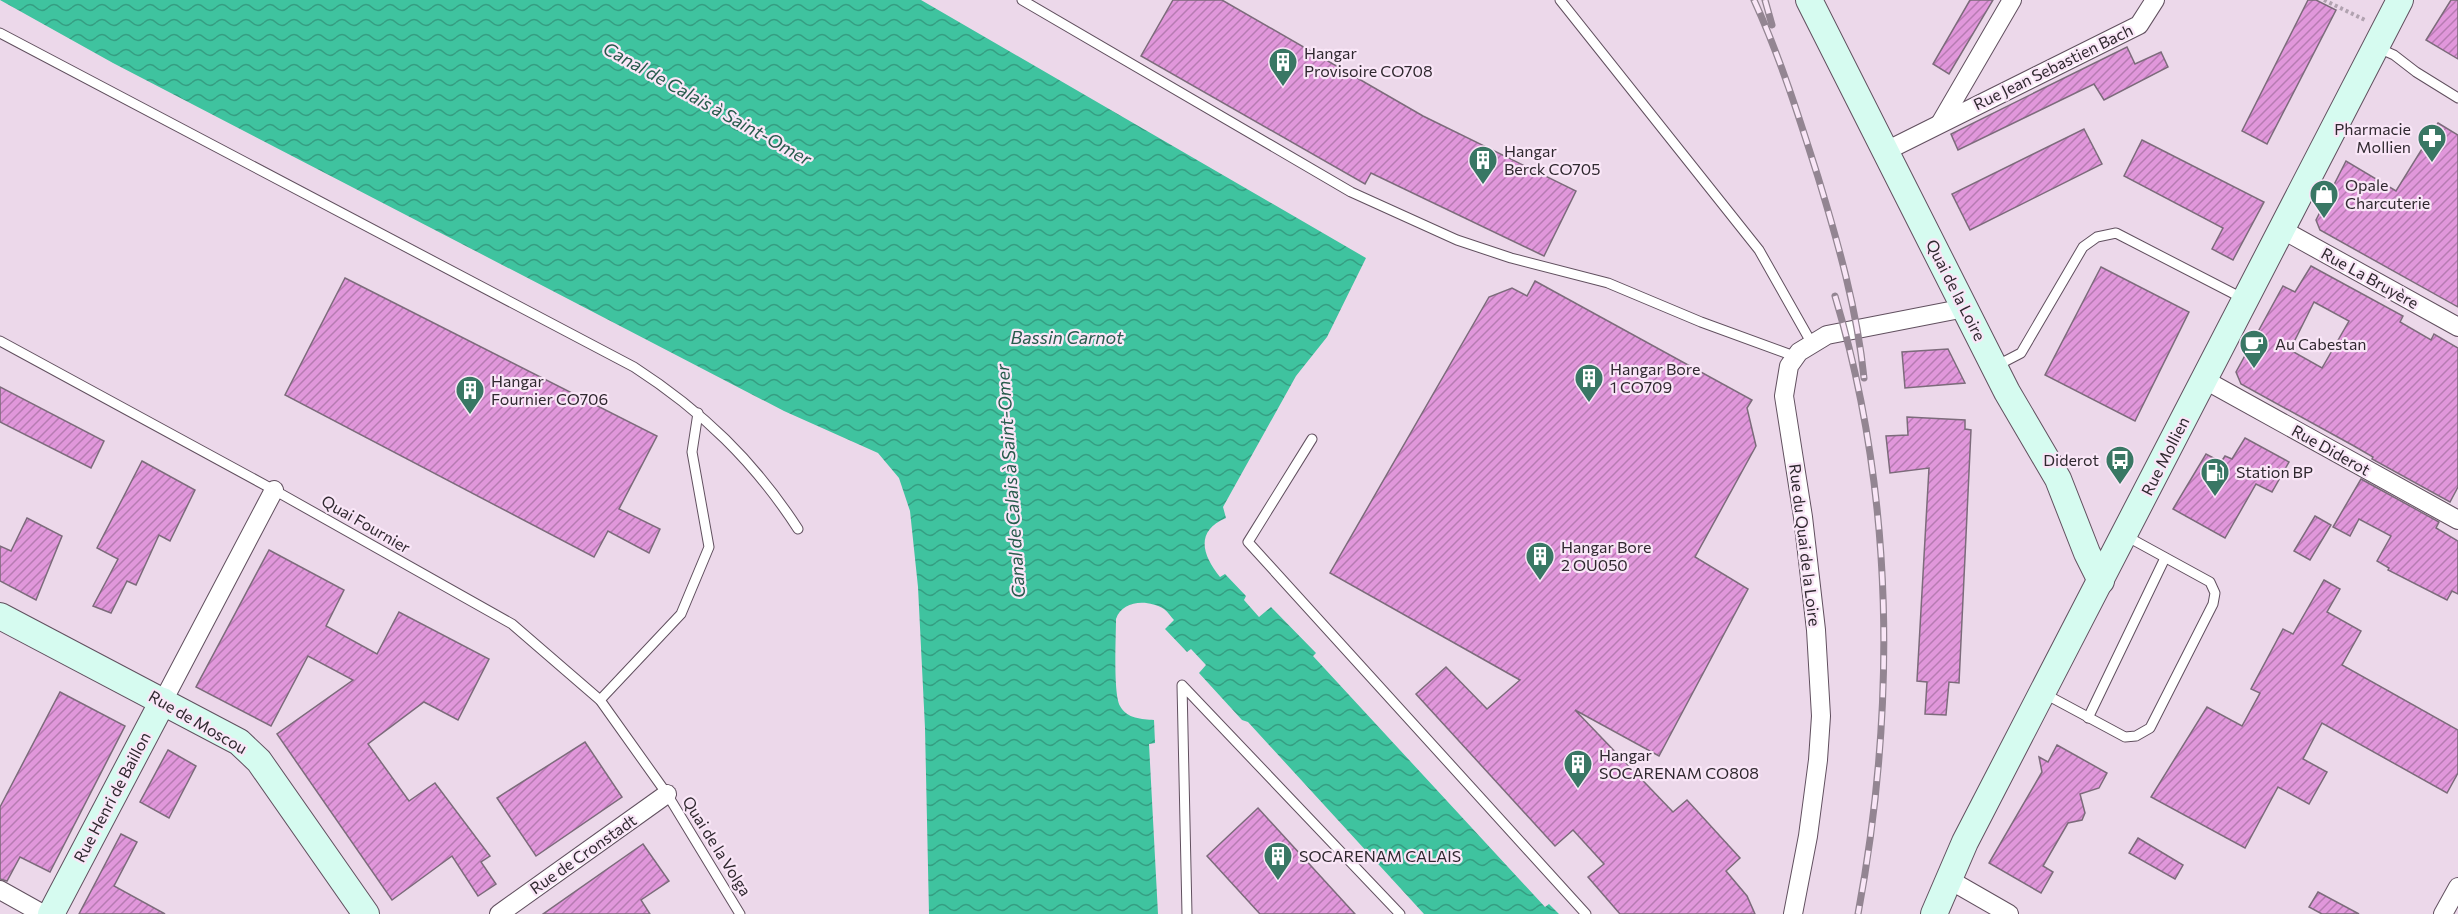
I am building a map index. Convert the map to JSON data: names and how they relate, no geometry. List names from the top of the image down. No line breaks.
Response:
{"streets":{"street":["Rue Jean Sebastien Bach","Rue La Bruyère","Quai de la Loire","Rue Diderot","Rue Mollien","Rue du Quai de la Loire","Rue de Moscou","Rue Henri de Baillon","Rue de Cronstadt"],"lane":["Quai Fournier","Quai de la Volga"]},"crossings":[["Rue Jean Sebastien Bach","Quai de la Loire"],["Rue La Bruyère","Rue Mollien"],["Quai de la Loire","Rue Mollien"],["Rue Diderot","Rue Mollien"],["Quai Fournier","Rue Henri de Baillon"],["Quai Fournier","Quai de la Volga"],["Quai Fournier","Rue de Cronstadt"],["Rue de Moscou","Rue Henri de Baillon"],["Quai de la Volga","Rue de Cronstadt"]],"water":["Canal de Calais à Saint-Omer","Bassin Carnot"],"places":{"building":["Hangar Provisoire CO708","Hangar Berck CO705","Hangar Bore 1 CO709","Hangar Fournier CO706","Hangar Bore 2 OU050","Hangar SOCARENAM CO808","SOCARENAM CALAIS"],"pharmacy":["Pharmacie Mollien"],"shop":["Opale Charcuterie"],"cafe":["Au Cabestan"],"bus stop":["Diderot"],"fuel station":["Station BP"]}}
